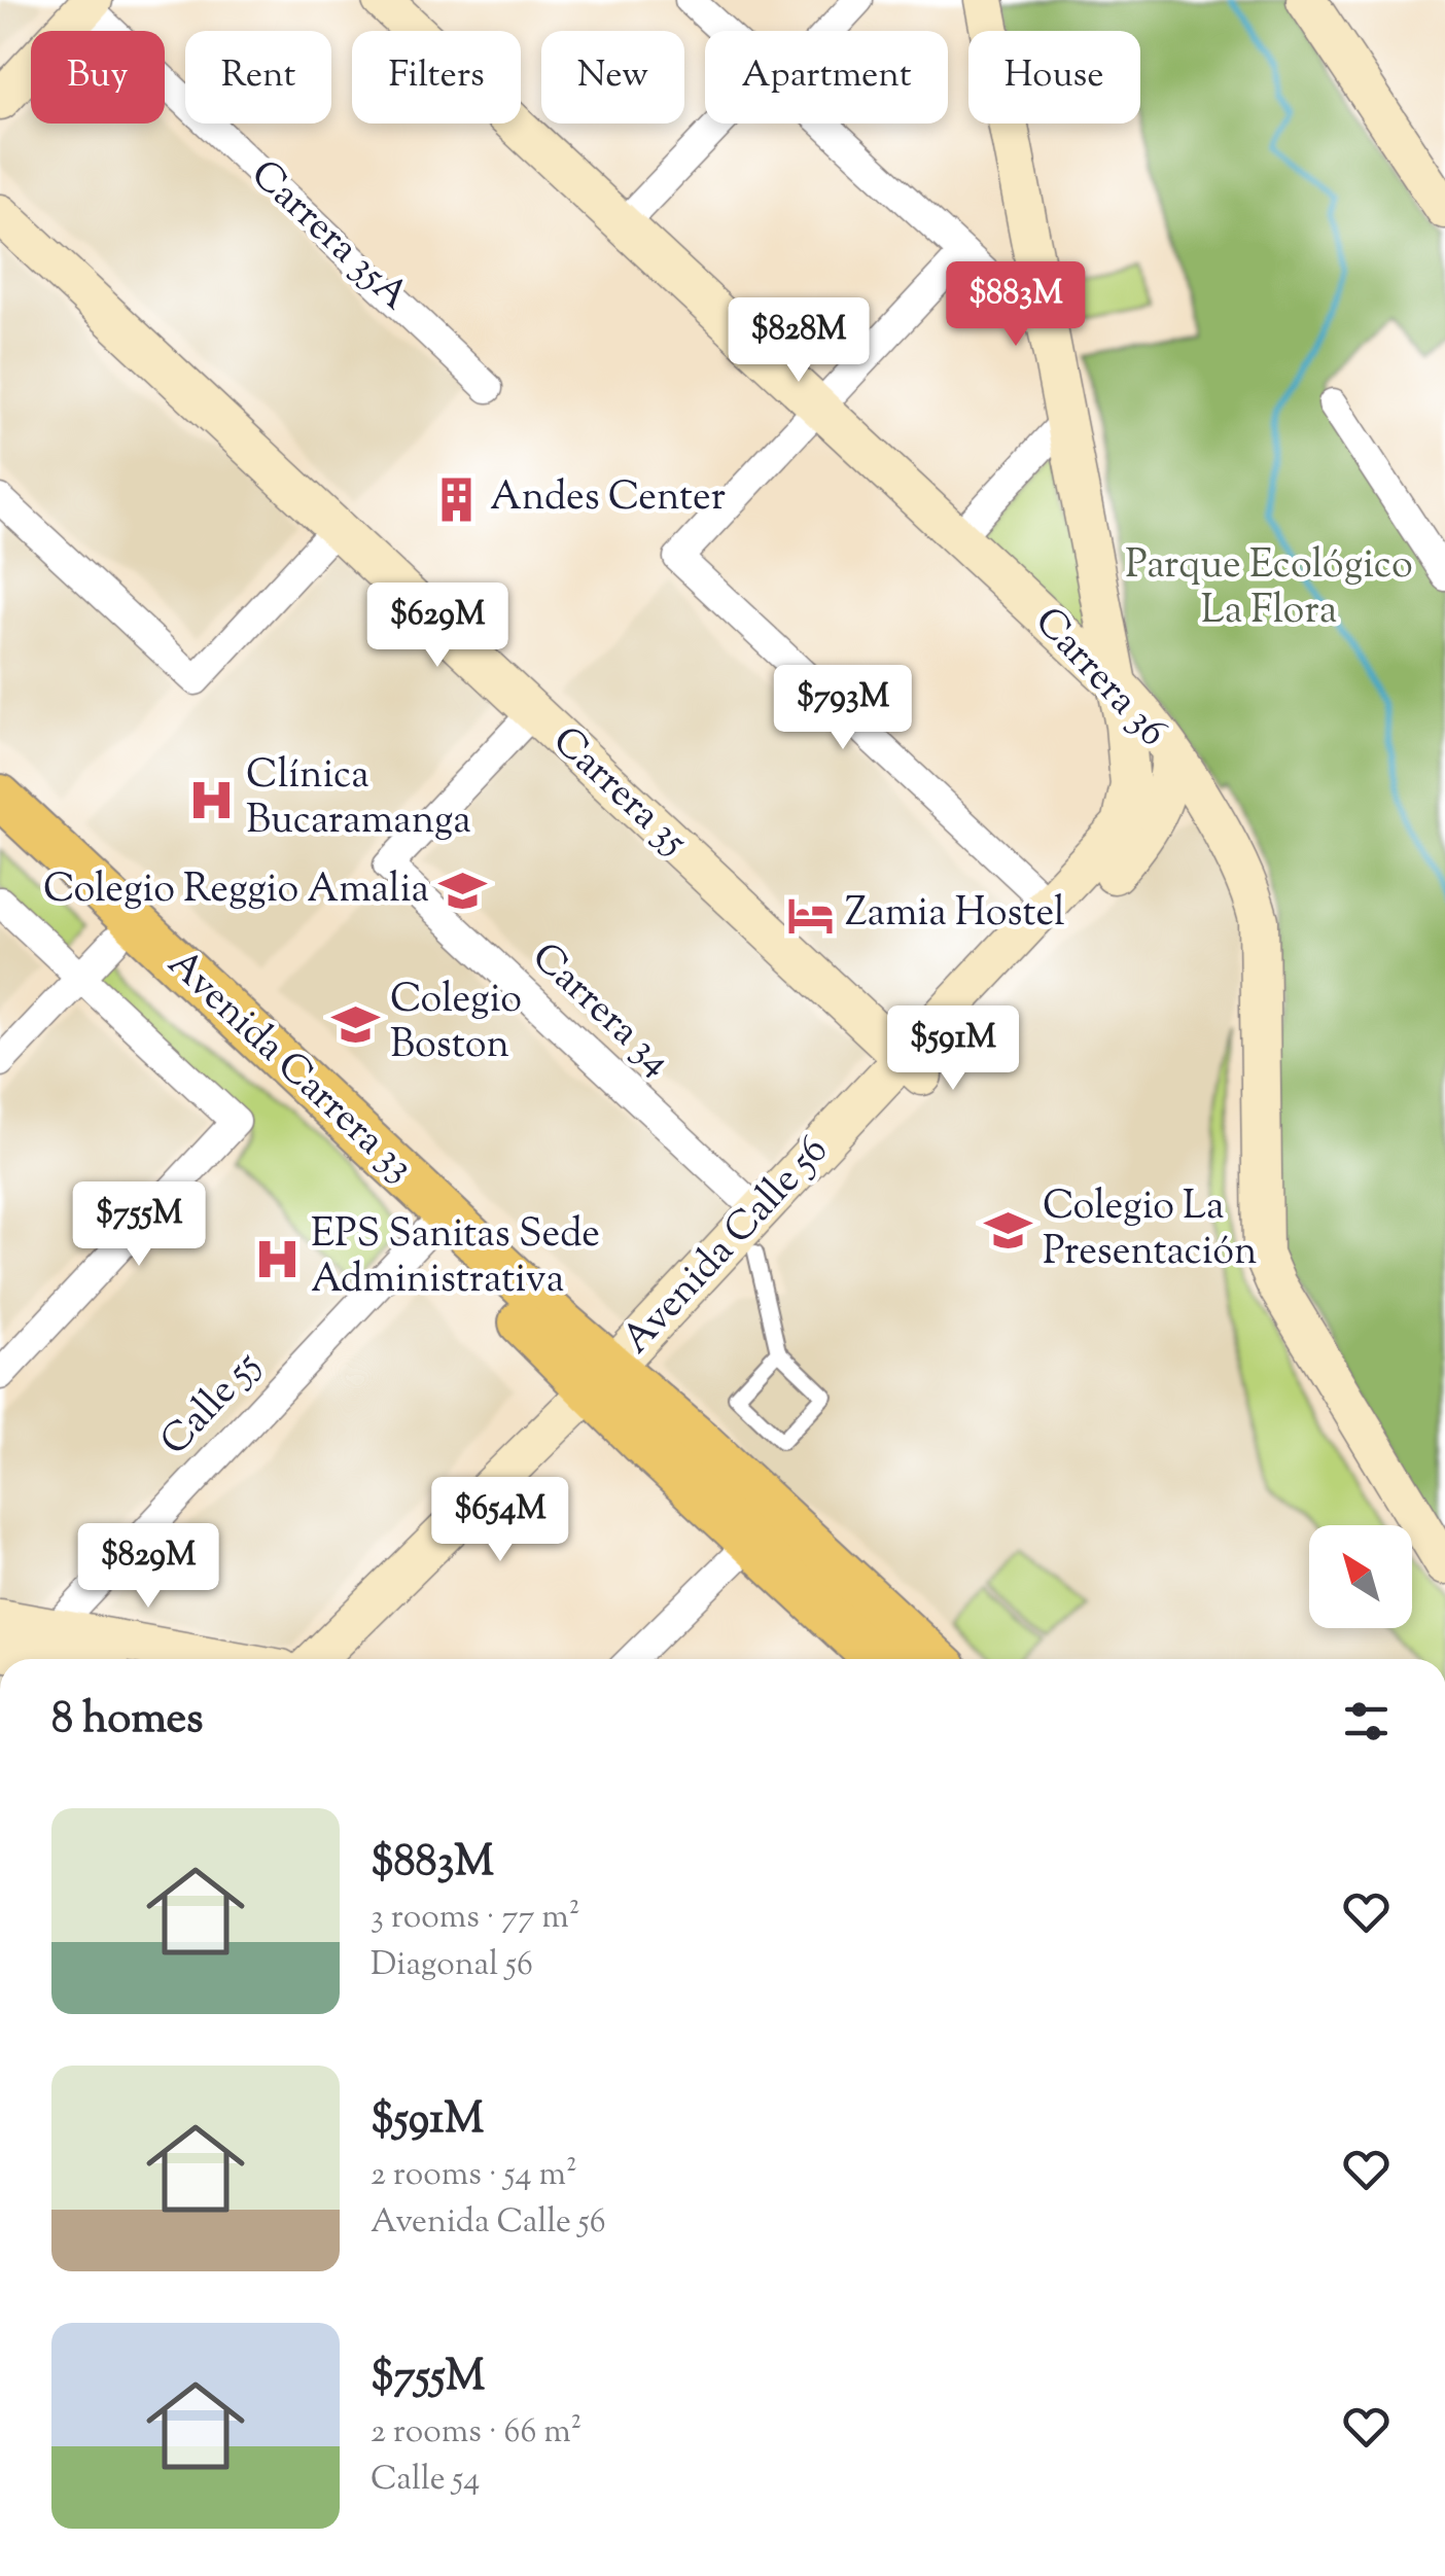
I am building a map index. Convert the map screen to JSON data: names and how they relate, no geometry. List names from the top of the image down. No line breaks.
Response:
{"streets":{"main road":["Avenida Carrera 33"],"street":["Carrera 35A","Carrera 36","Carrera 35","Carrera 34","Avenida Calle 56","Calle 55"]},"crossings":[["Carrera 36","Avenida Calle 56"],["Carrera 35","Carrera 34"],["Carrera 35","Avenida Calle 56"],["Carrera 34","Avenida Calle 56"],["Avenida Carrera 33","Avenida Calle 56"],["Avenida Carrera 33","Calle 55"]],"parks":["Parque Ecológico La Flora"],"places":{"building":["Andes Center"],"hospital":["Clínica Bucaramanga","EPS Sanitas Sede Administrativa"],"school or university":["Colegio Reggio Amalia","Colegio Boston","Colegio La Presentación"],"hotel":["Zamia Hostel"]},"north":"top left","page":{"chip":["Buy","Rent","Filters","New","Apartment","House"],"price":["$883M","$828M","$629M","$793M","$591M","$755M","$654M","$829M"],"heading":"8 homes","list":[{"name":"$883M","note":"3 rooms · 77 m² · Diagonal 56"},{"name":"$591M","note":"2 rooms · 54 m² · Avenida Calle 56"},{"name":"$755M","note":"2 rooms · 66 m² · Calle 54"}]}}
